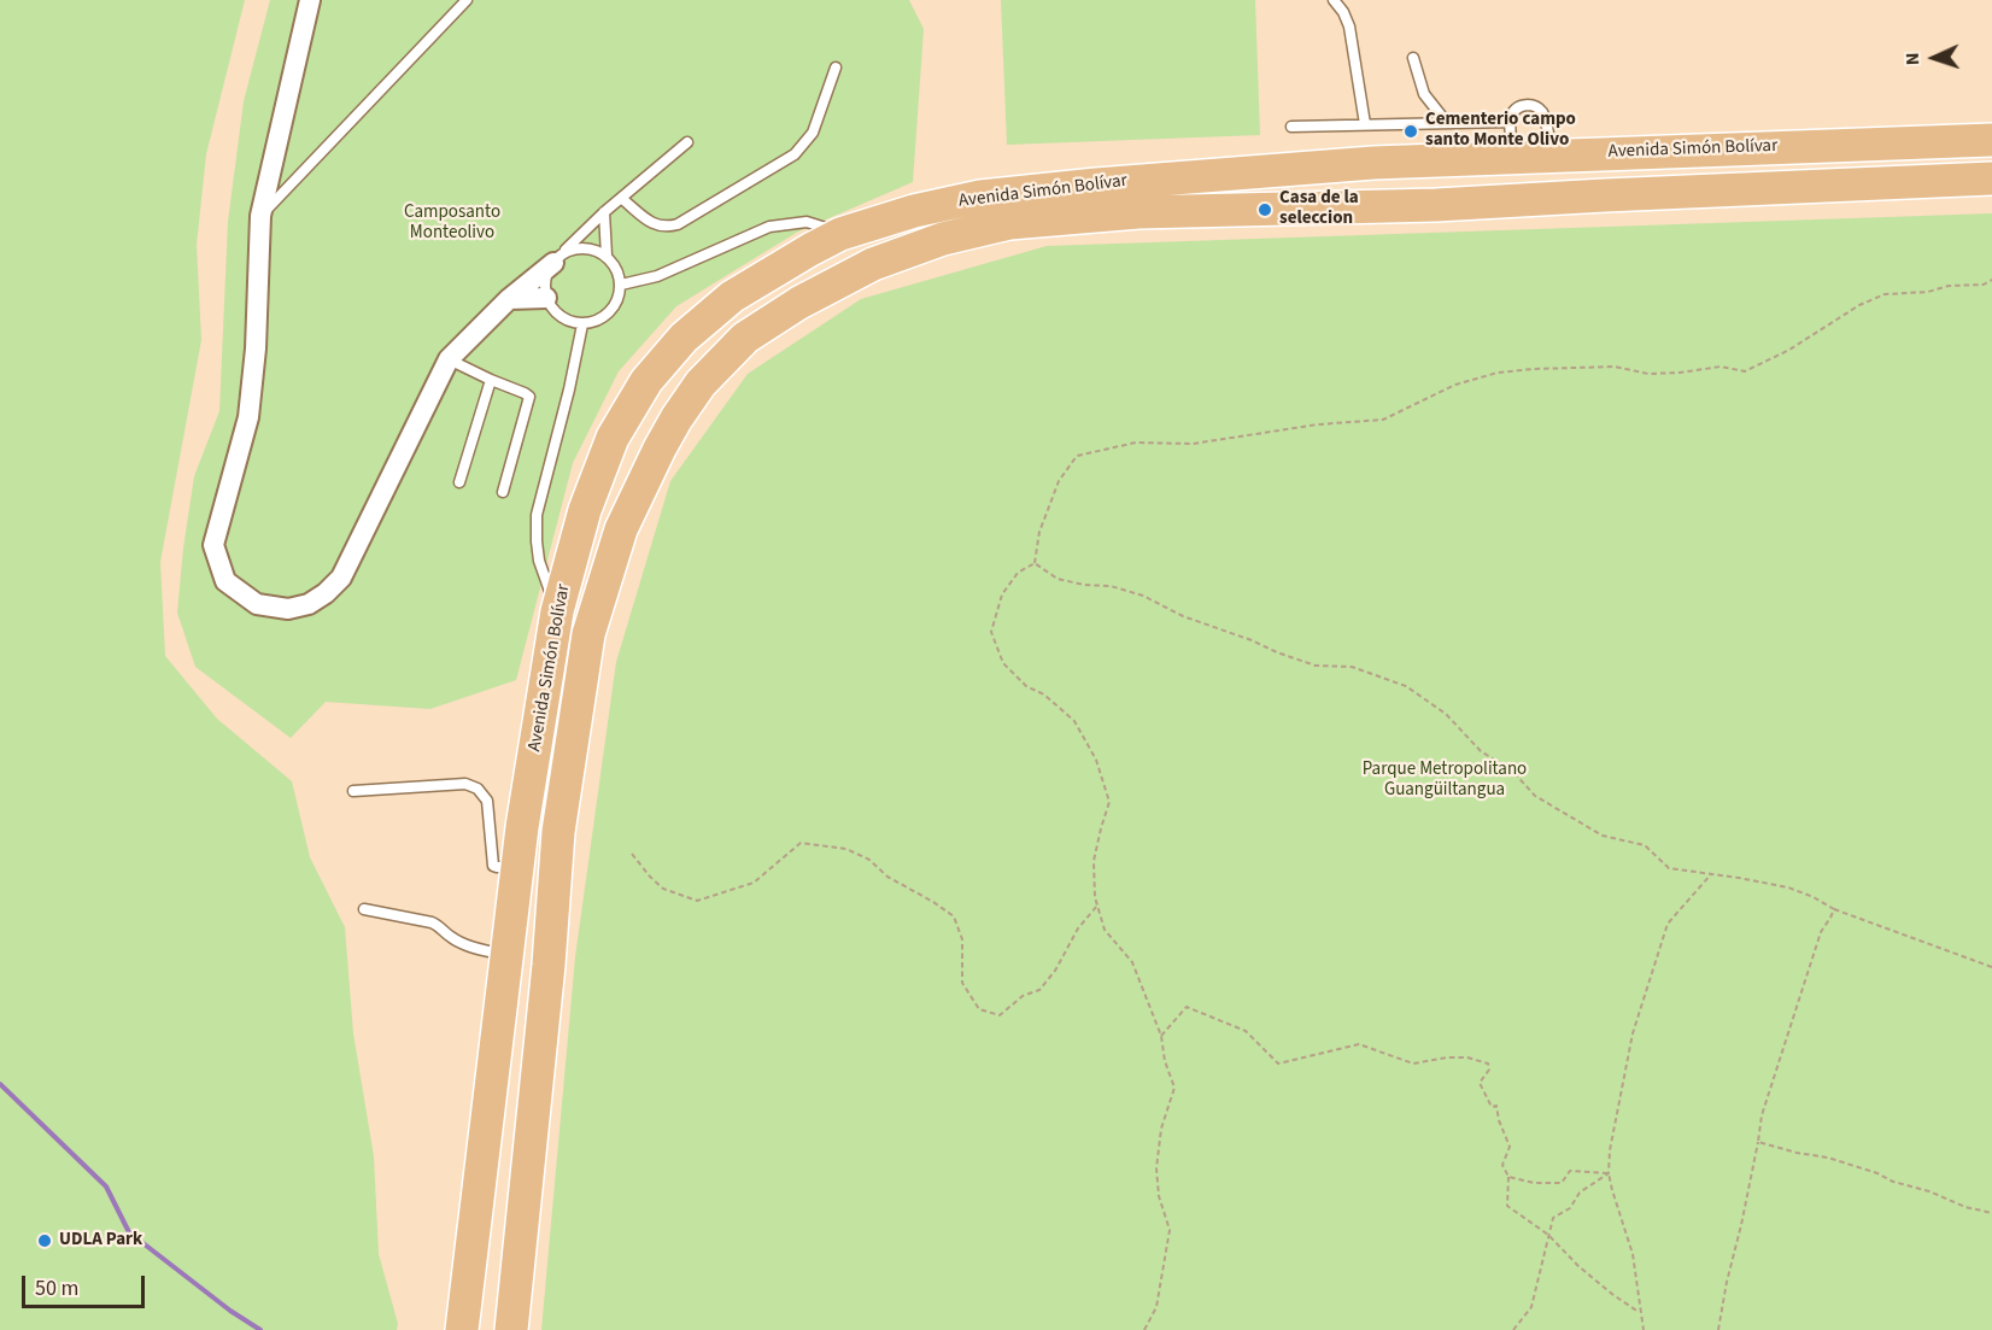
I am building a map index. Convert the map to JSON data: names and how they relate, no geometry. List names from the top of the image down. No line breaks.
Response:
{"streets":{"highway":["Avenida Simón Bolívar"]},"parks":["Camposanto Monteolivo","Parque Metropolitano Guangüiltangua"],"places":["Cementerio campo santo Monte Olivo","Casa de la seleccion","UDLA Park"],"scale_bar":"50 m","north":"left"}
